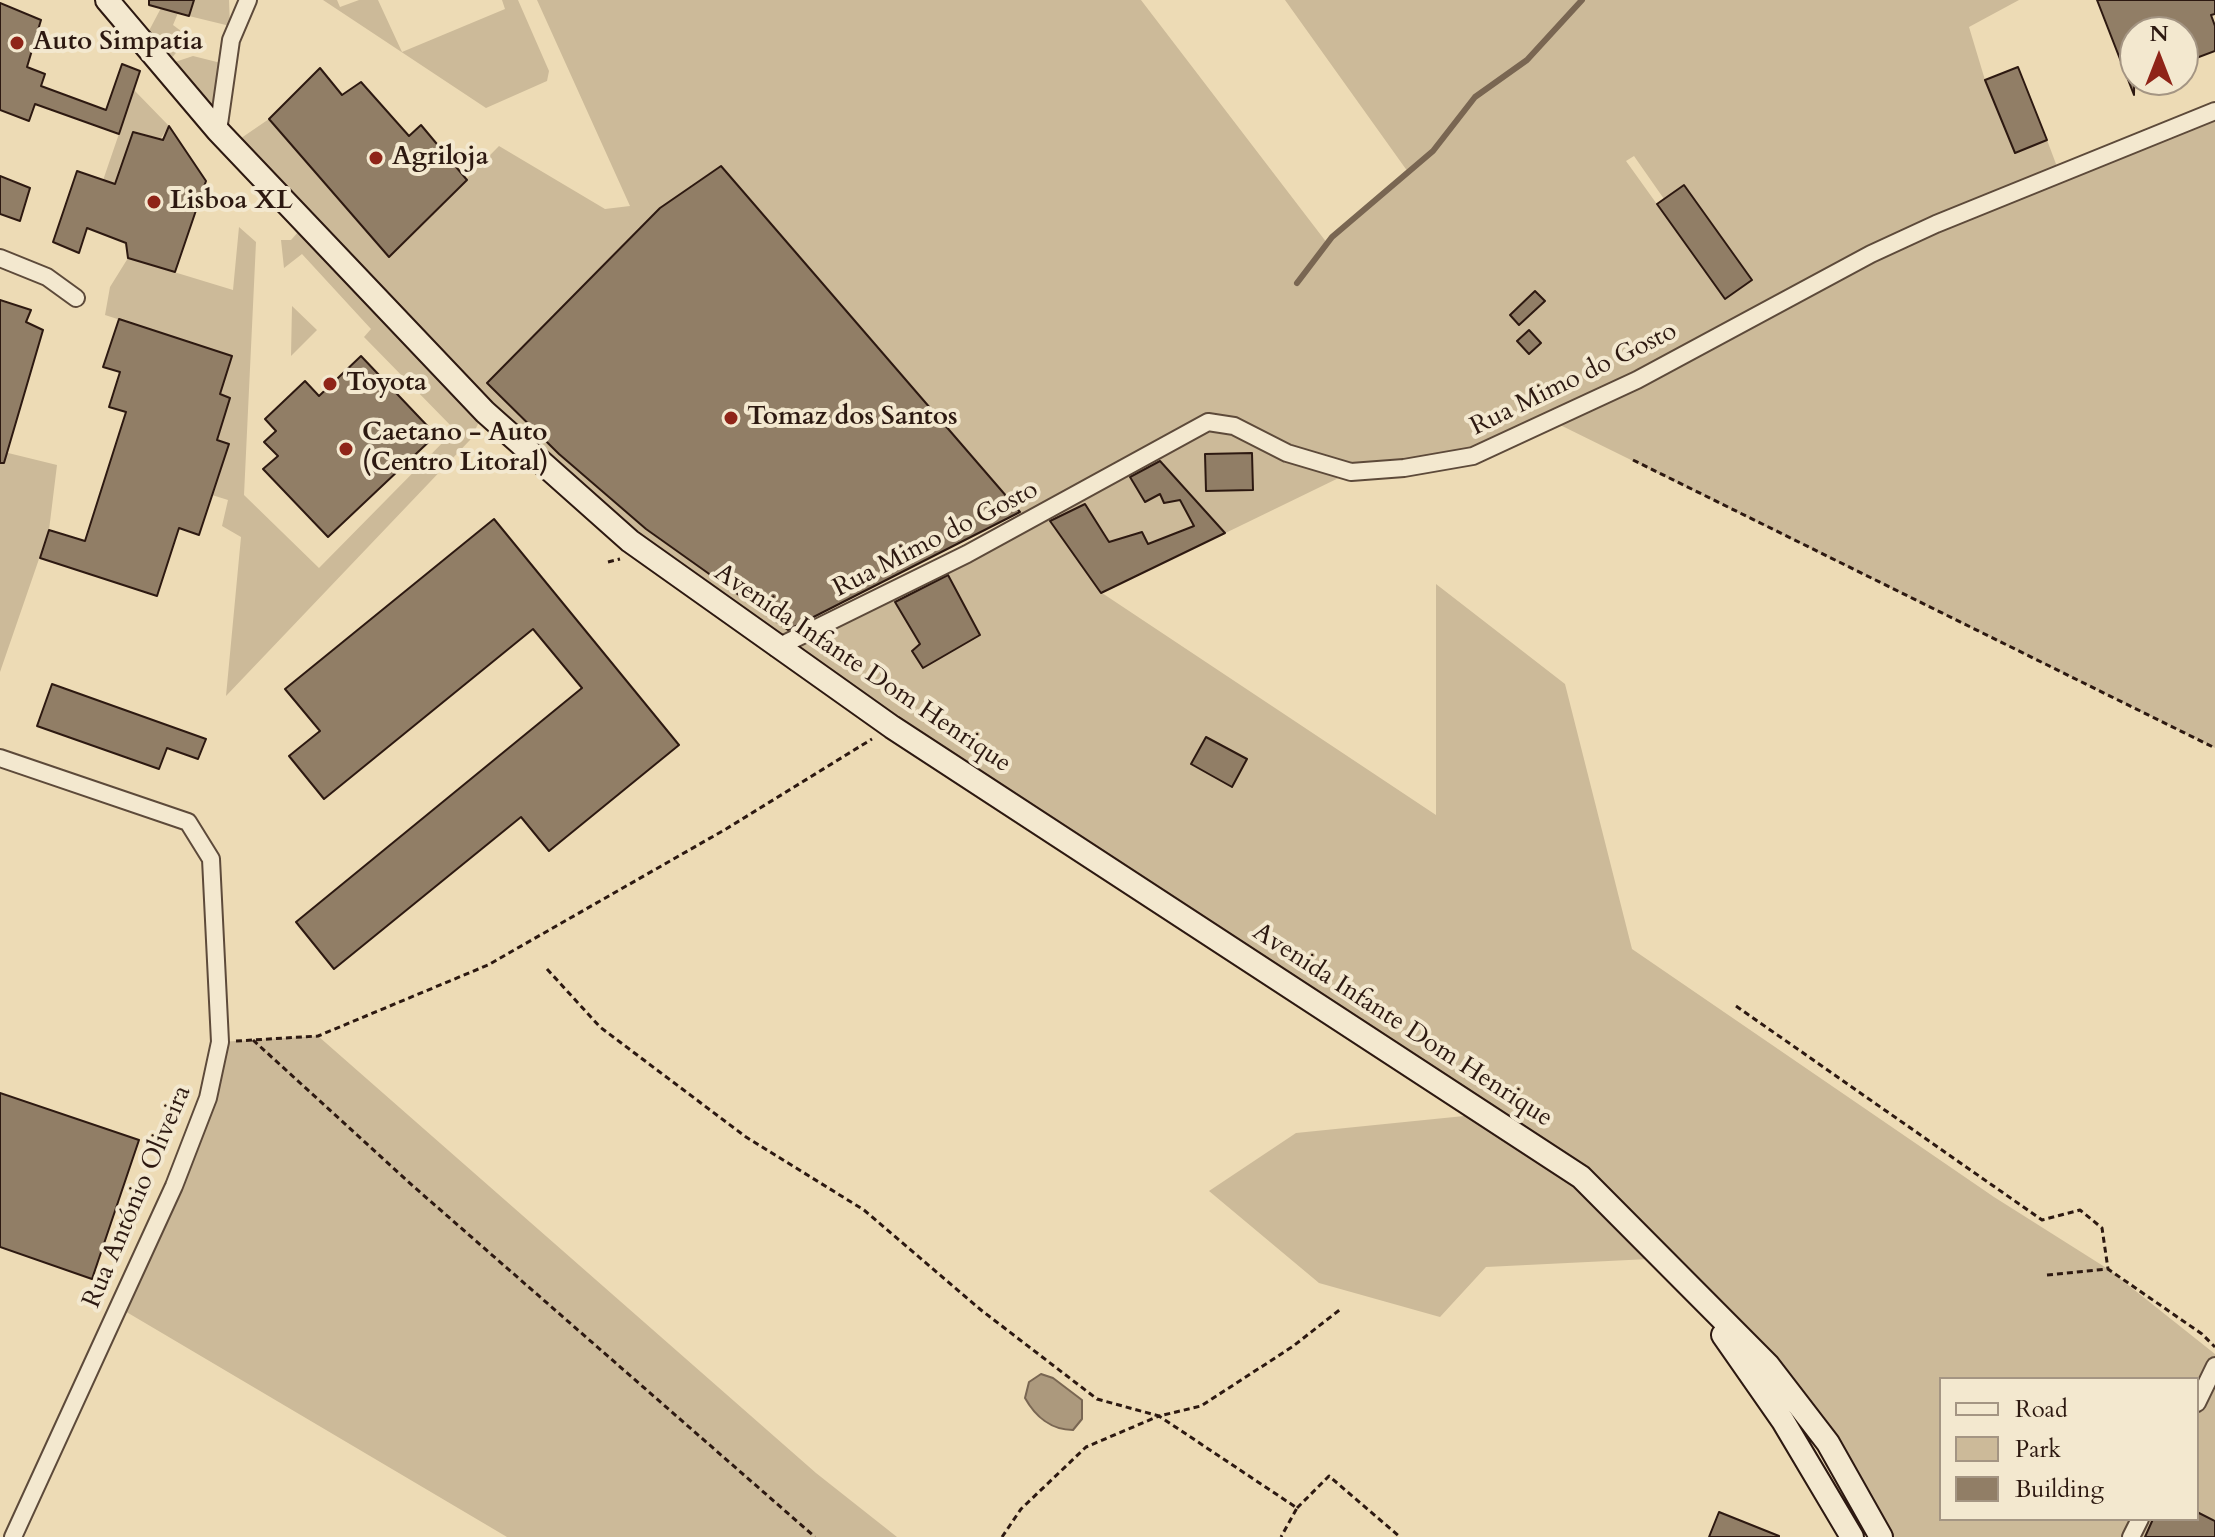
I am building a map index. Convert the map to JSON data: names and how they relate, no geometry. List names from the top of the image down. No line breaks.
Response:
{"streets":{"main road":["Avenida Infante Dom Henrique"],"street":["Rua Mimo do Gosto","Rua António Oliveira"]},"crossings":[["Rua Mimo do Gosto","Avenida Infante Dom Henrique"]],"places":["Auto Simpatia","Agriloja","Lisboa XL","Toyota","Tomaz dos Santos","Caetano - Auto (Centro Litoral)"],"legend":["Road","Park","Building"],"north":"top"}
